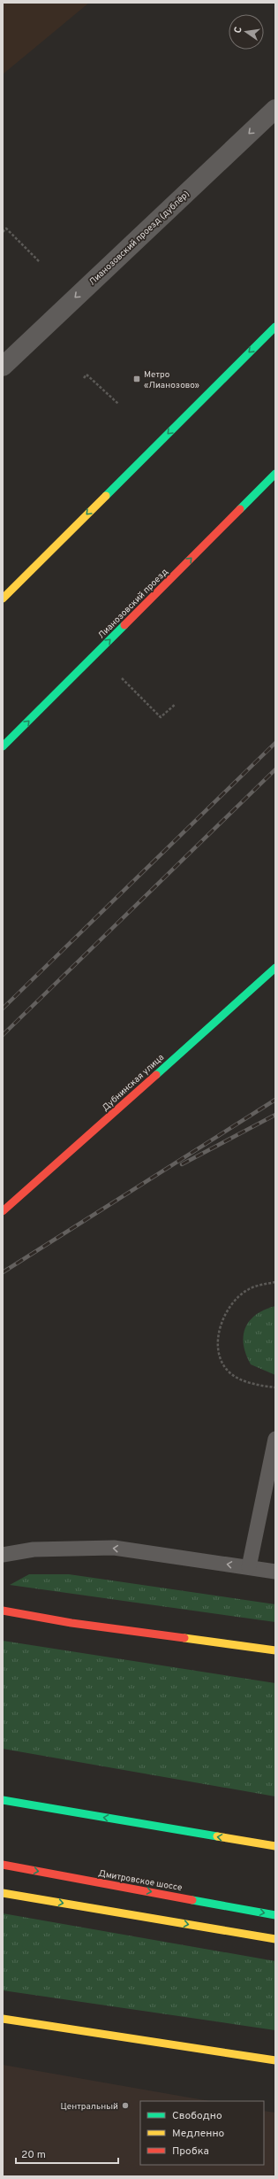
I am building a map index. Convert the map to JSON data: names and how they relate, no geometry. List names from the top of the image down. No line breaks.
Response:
{"streets":{"main road":["Лианозовский проезд","Дубнинская улица","Дмитровское шоссе"],"street":["Лианозовский проезд (дублёр)"]},"one_way":["Лианозовский проезд (дублёр)","Лианозовский проезд"],"places":{"transit":["Метро «Лианозово»"],"other":["Центральный"]},"legend":["Свободно","Медленно","Пробка"],"scale_bar":"20 m","north":"left"}
